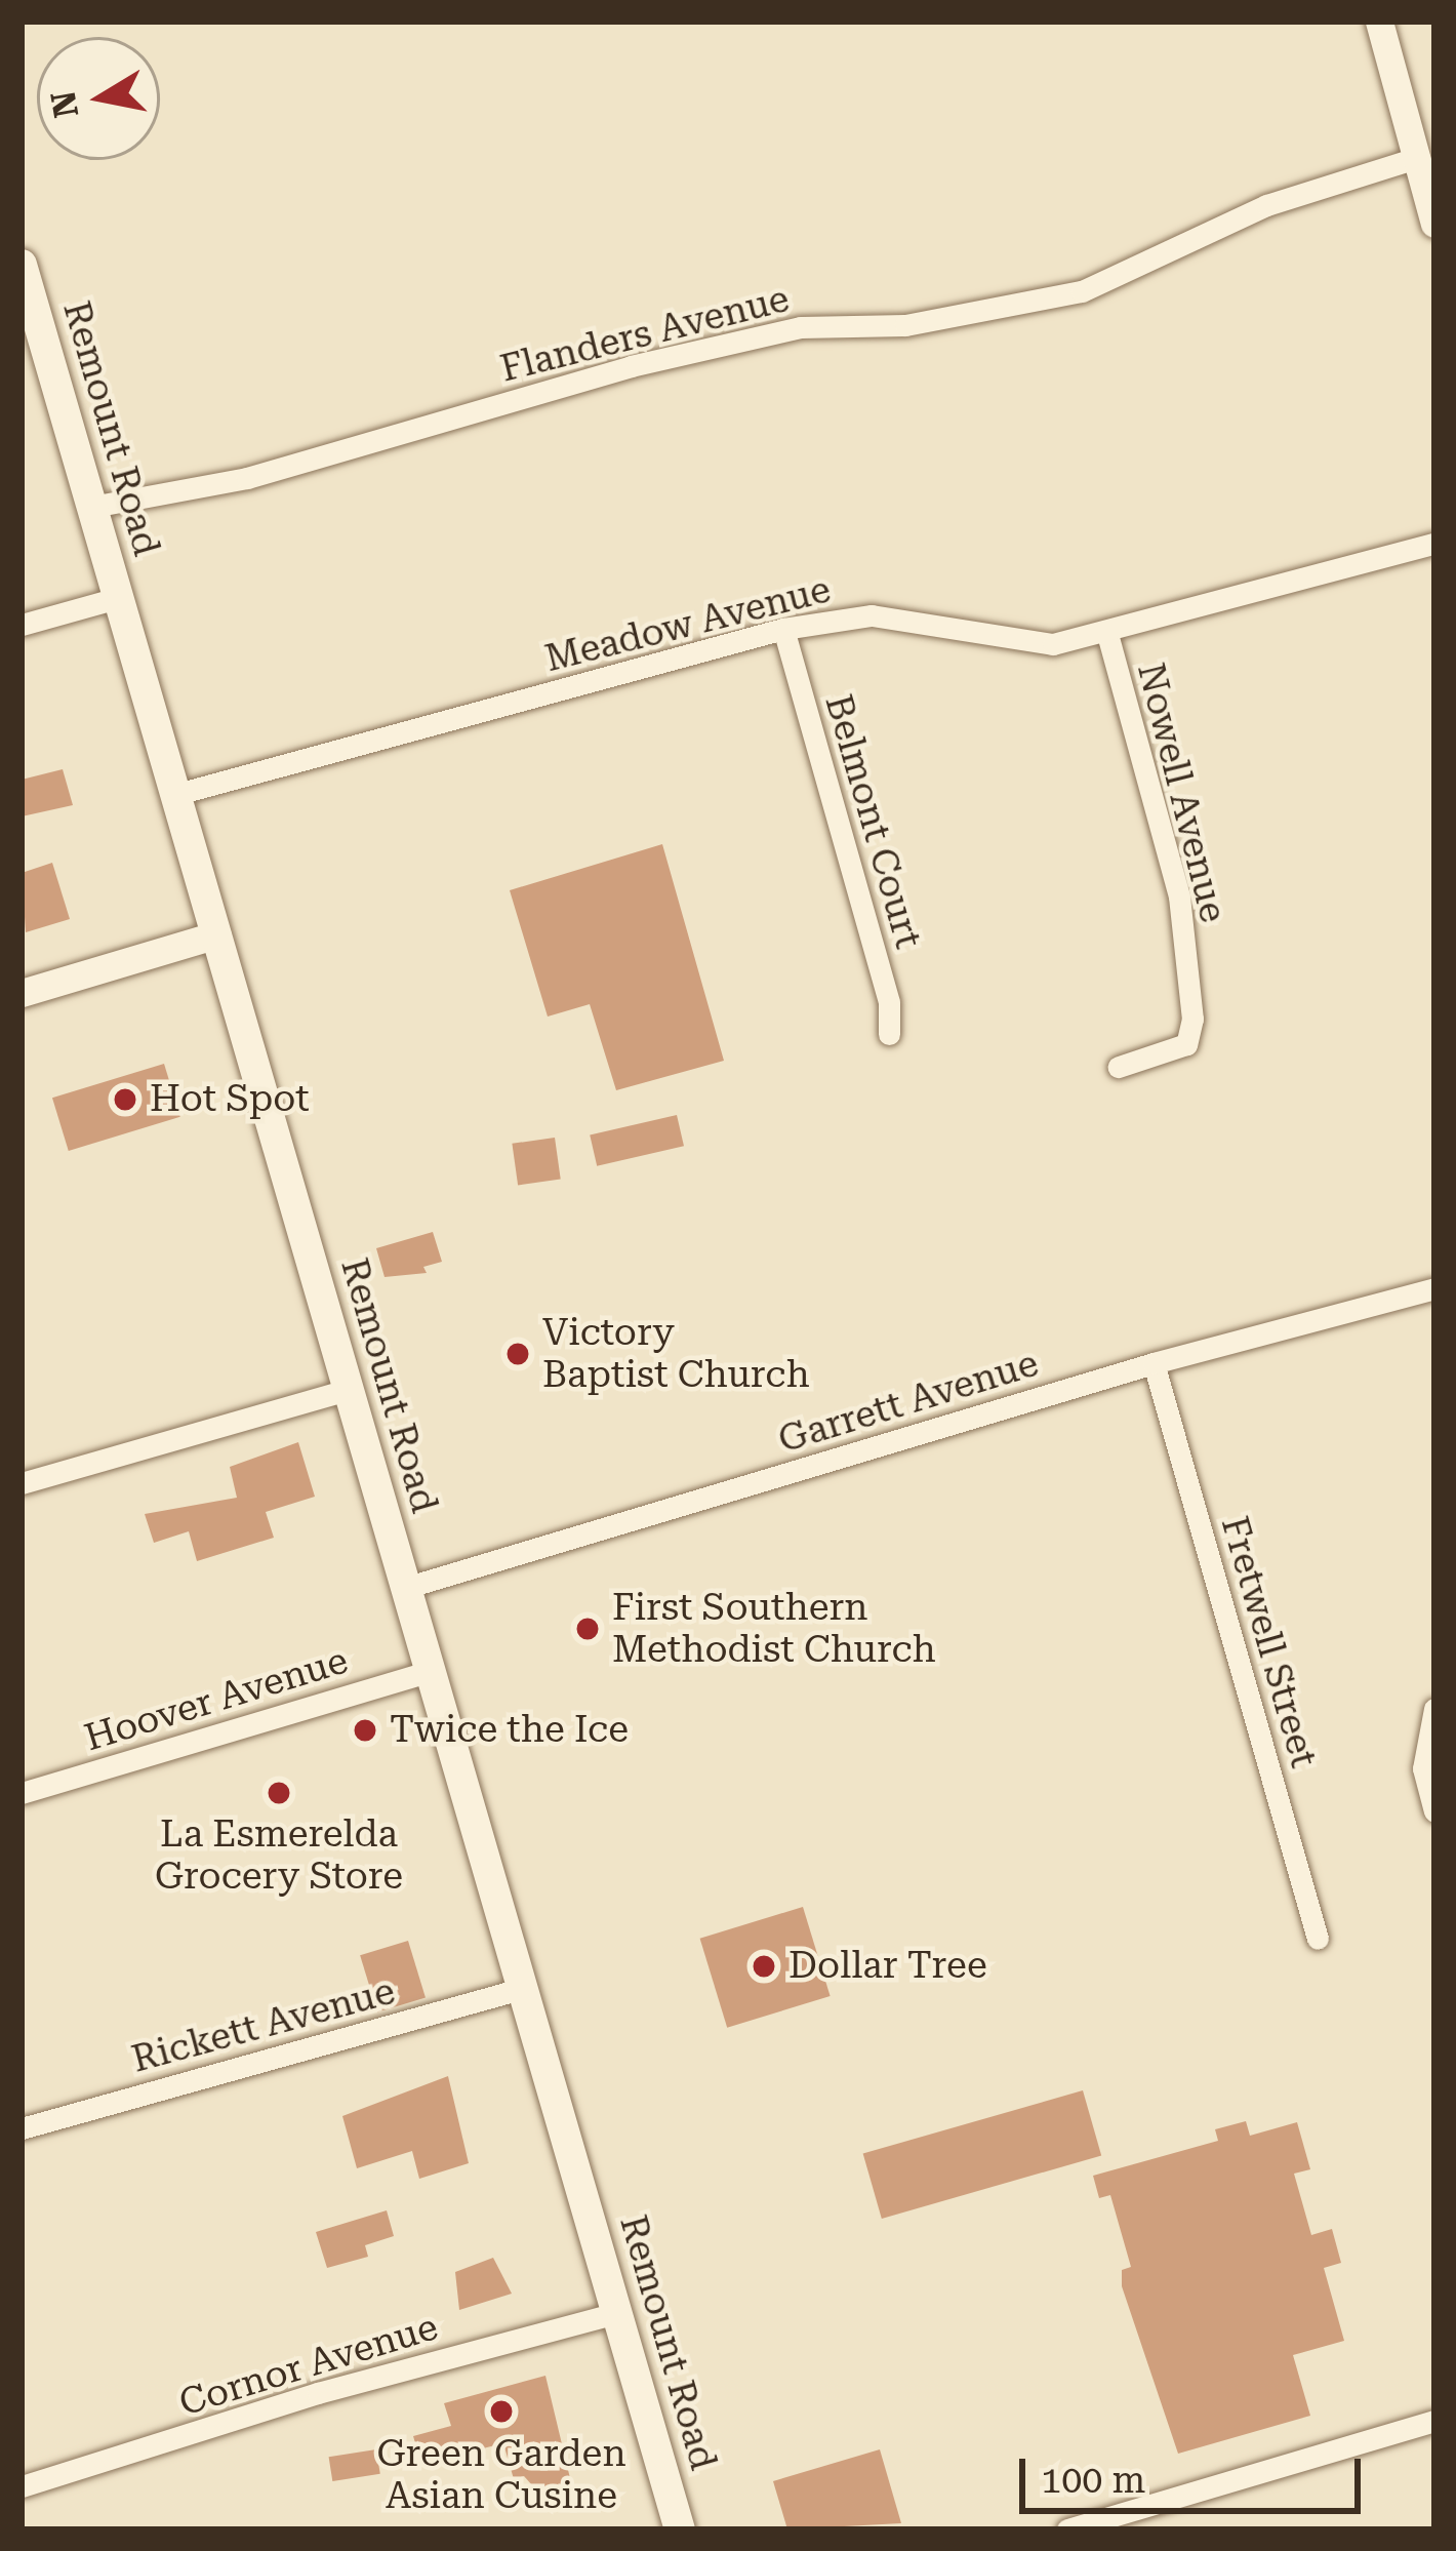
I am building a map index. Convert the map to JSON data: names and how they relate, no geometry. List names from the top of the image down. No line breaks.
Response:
{"streets":{"main road":["Remount Road"],"street":["Flanders Avenue","Meadow Avenue","Nowell Avenue","Belmont Court","Garrett Avenue","Fretwell Street","Hoover Avenue","Rickett Avenue","Cornor Avenue"]},"crossings":[["Flanders Avenue","Remount Road"],["Remount Road","Meadow Avenue"],["Remount Road","Garrett Avenue"],["Remount Road","Hoover Avenue"],["Remount Road","Rickett Avenue"],["Remount Road","Cornor Avenue"],["Meadow Avenue","Nowell Avenue"],["Meadow Avenue","Belmont Court"],["Garrett Avenue","Fretwell Street"]],"places":["Hot Spot","Victory Baptist Church","First Southern Methodist Church","Twice the Ice","La Esmerelda Grocery Store","Dollar Tree","Green Garden Asian Cusine"],"scale_bar":"100 m","north":"left"}
